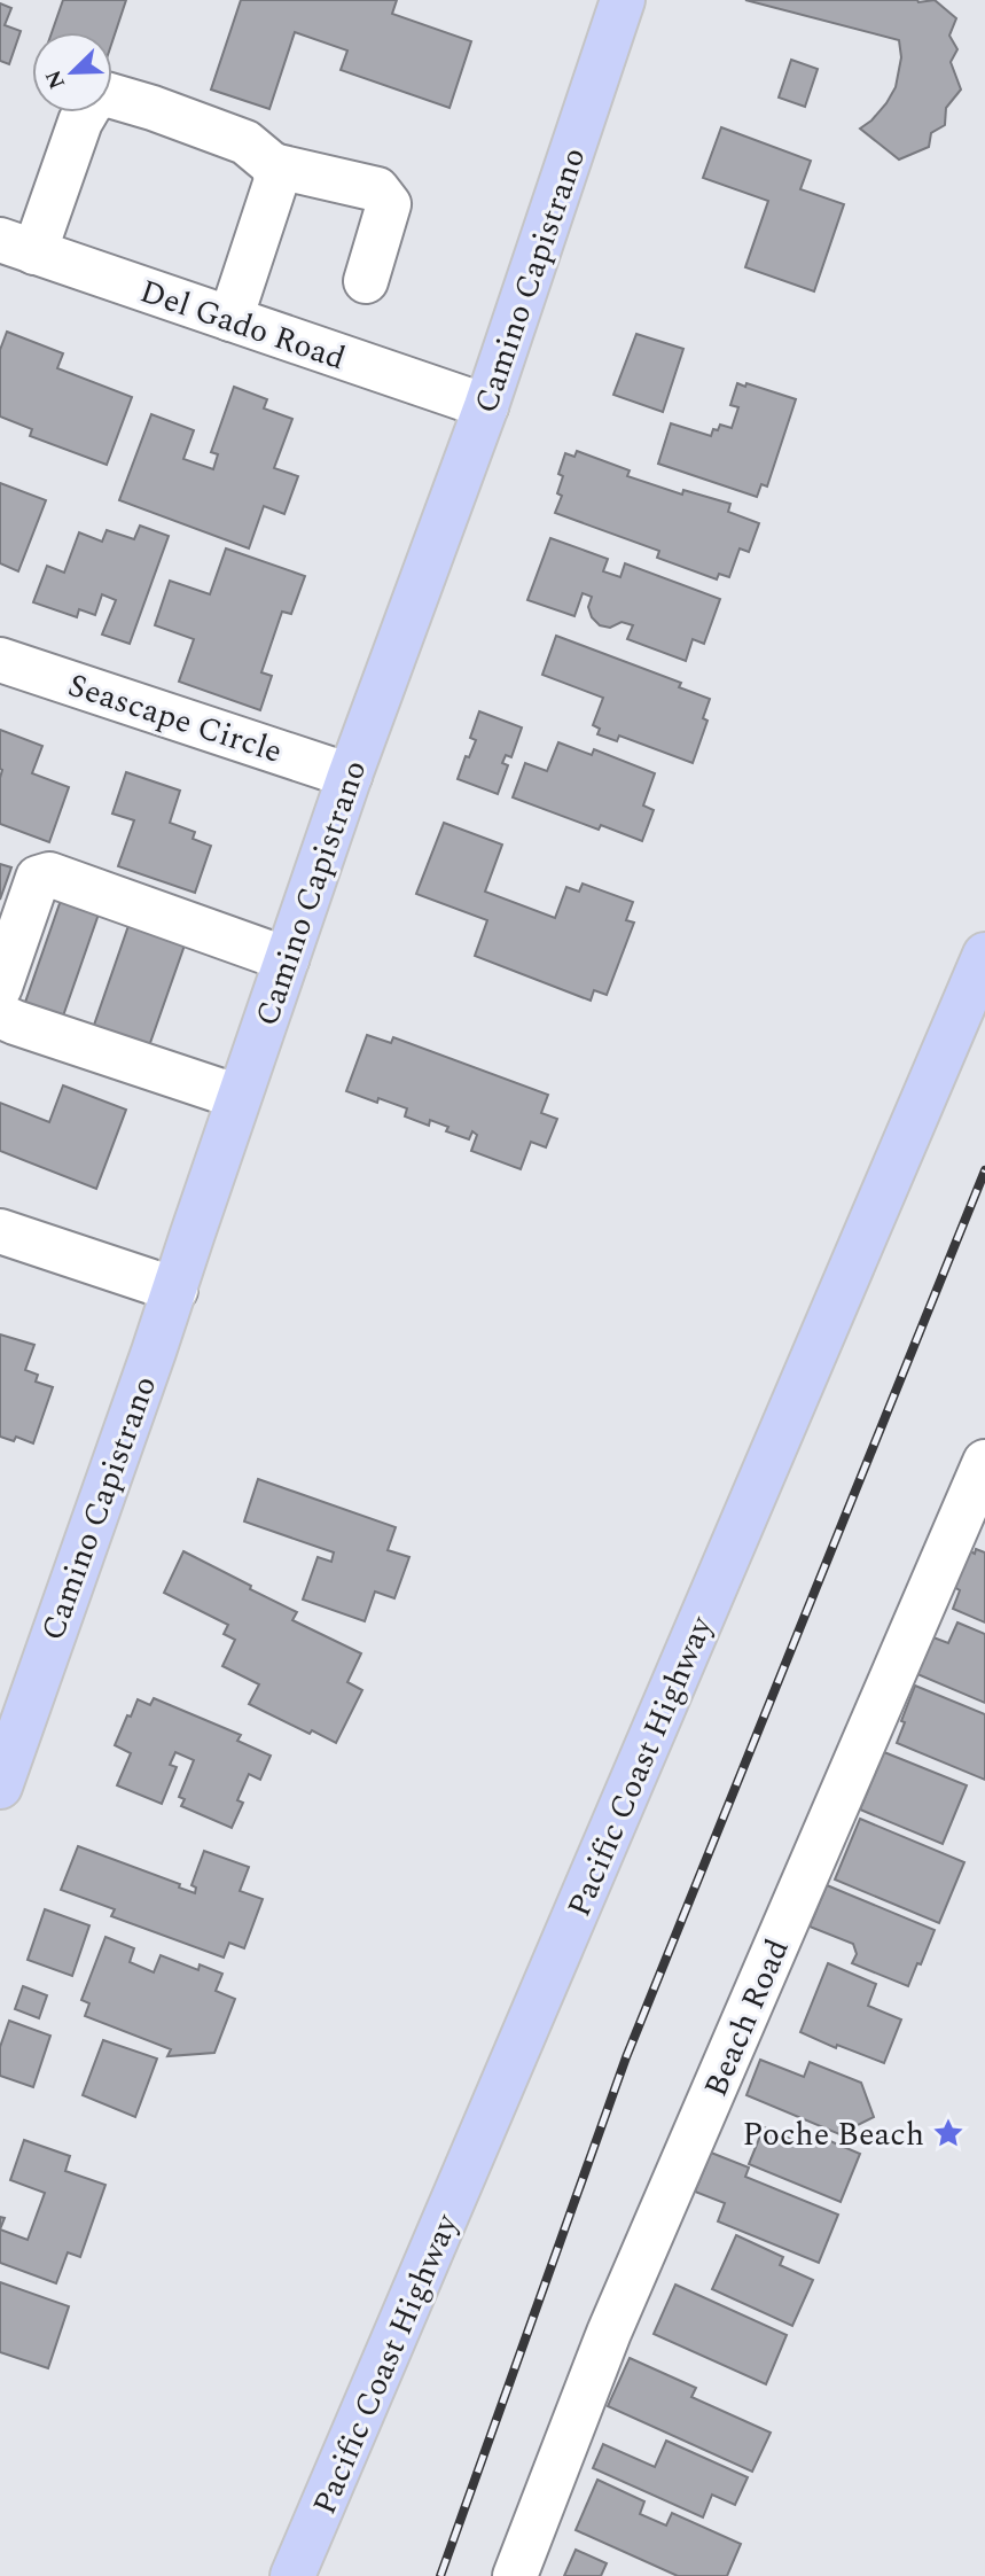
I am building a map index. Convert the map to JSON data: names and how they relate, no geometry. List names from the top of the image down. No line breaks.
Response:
{"streets":{"main road":["Camino Capistrano","Pacific Coast Highway"],"street":["Del Gado Road","Seascape Circle","Beach Road"]},"crossings":[["Camino Capistrano","Del Gado Road"],["Camino Capistrano","Seascape Circle"]],"places":{"place":["Poche Beach"]},"north":"bottom left"}
